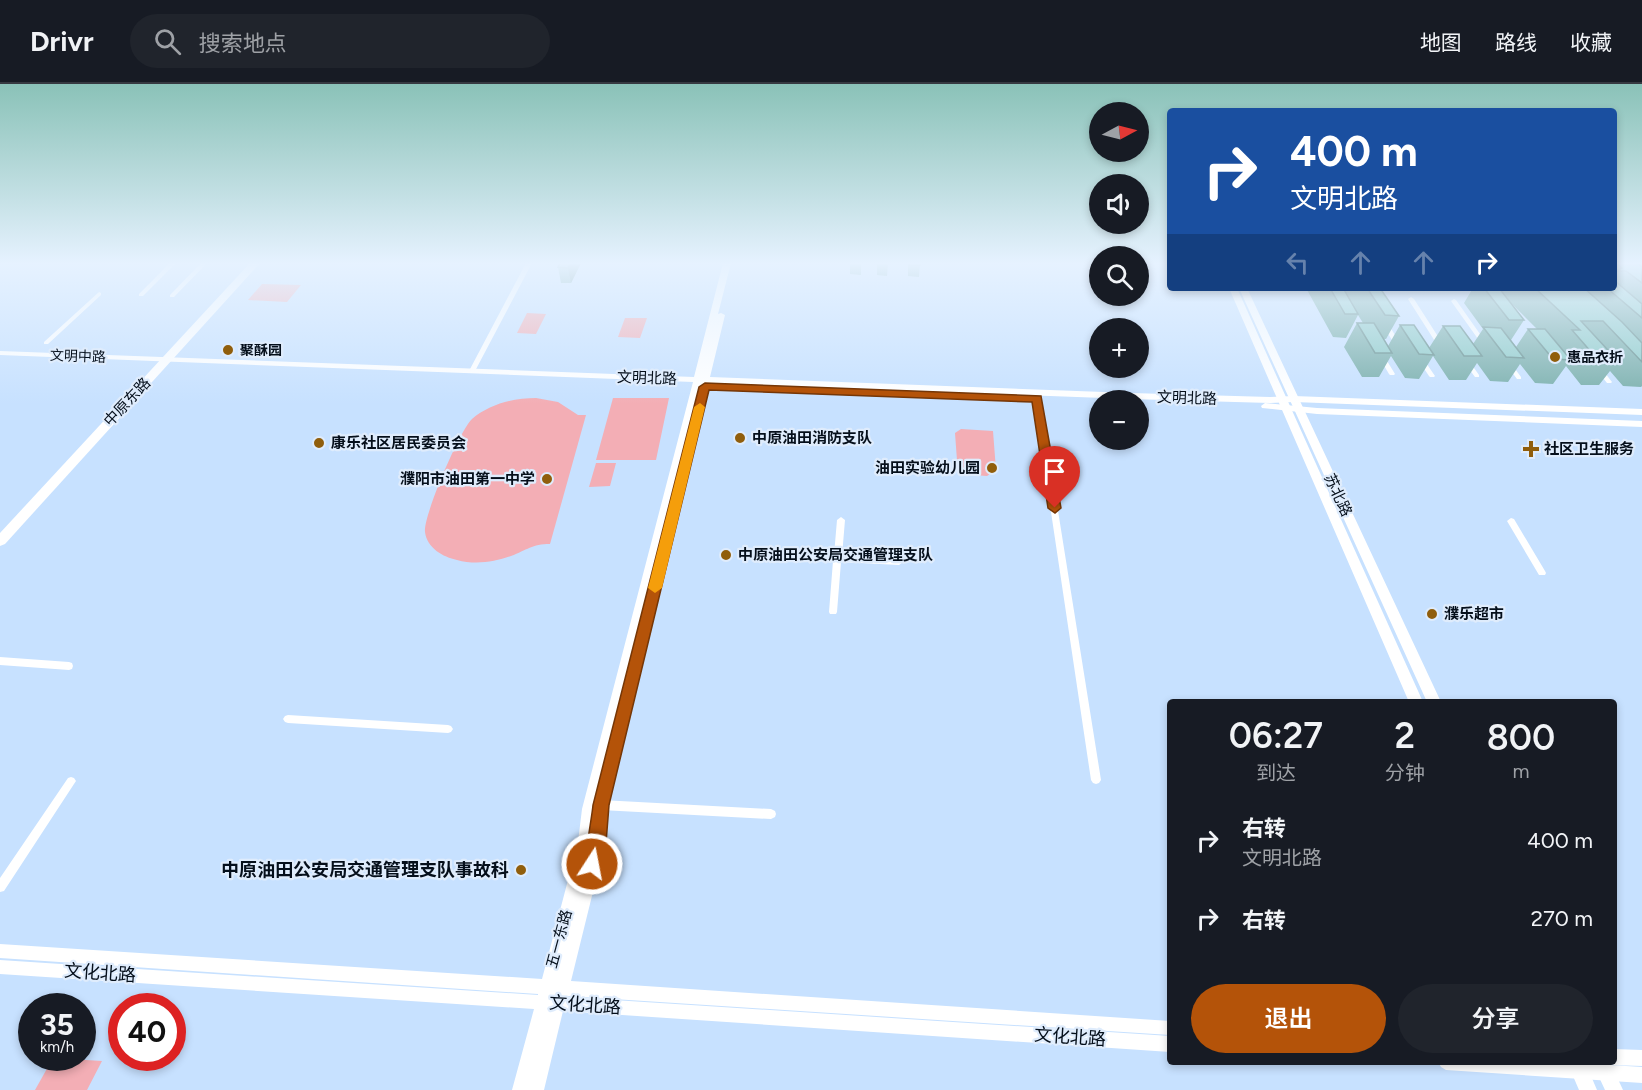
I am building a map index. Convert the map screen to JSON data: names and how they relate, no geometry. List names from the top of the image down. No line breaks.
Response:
{"streets":{"main road":["中原东路","苏北路"],"street":["文明中路","文明北路","五一东路","文化北路"]},"crossings":[["文明中路","文明北路"],["文明中路","中原东路"],["文明北路","中原东路"],["文明北路","苏北路"],["文明北路","五一东路"],["五一东路","文化北路"]],"places":{"other":["聚酥园","惠品衣折","中原油田消防支队","康乐社区居民委员会","油田实验幼儿园","濮阳市油田第一中学","中原油田公安局交通管理支队","濮乐超市","中原油田公安局交通管理支队事故科"],"health":["社区卫生服务"]},"north":"right","page":{"header":"Drivr","search":"搜索地点","nav":["地图","路线","收藏"],"map_buttons":["+","−"],"turn":["400 m","文明北路"],"eta":["06:27","到达","2","分钟","800","m"],"list":[{"name":"右转","note":"文明北路","value":"400 m"},{"name":"右转","value":"270 m"}],"buttons":["退出","分享"],"speed":"35 km/h","limit":"40"}}
